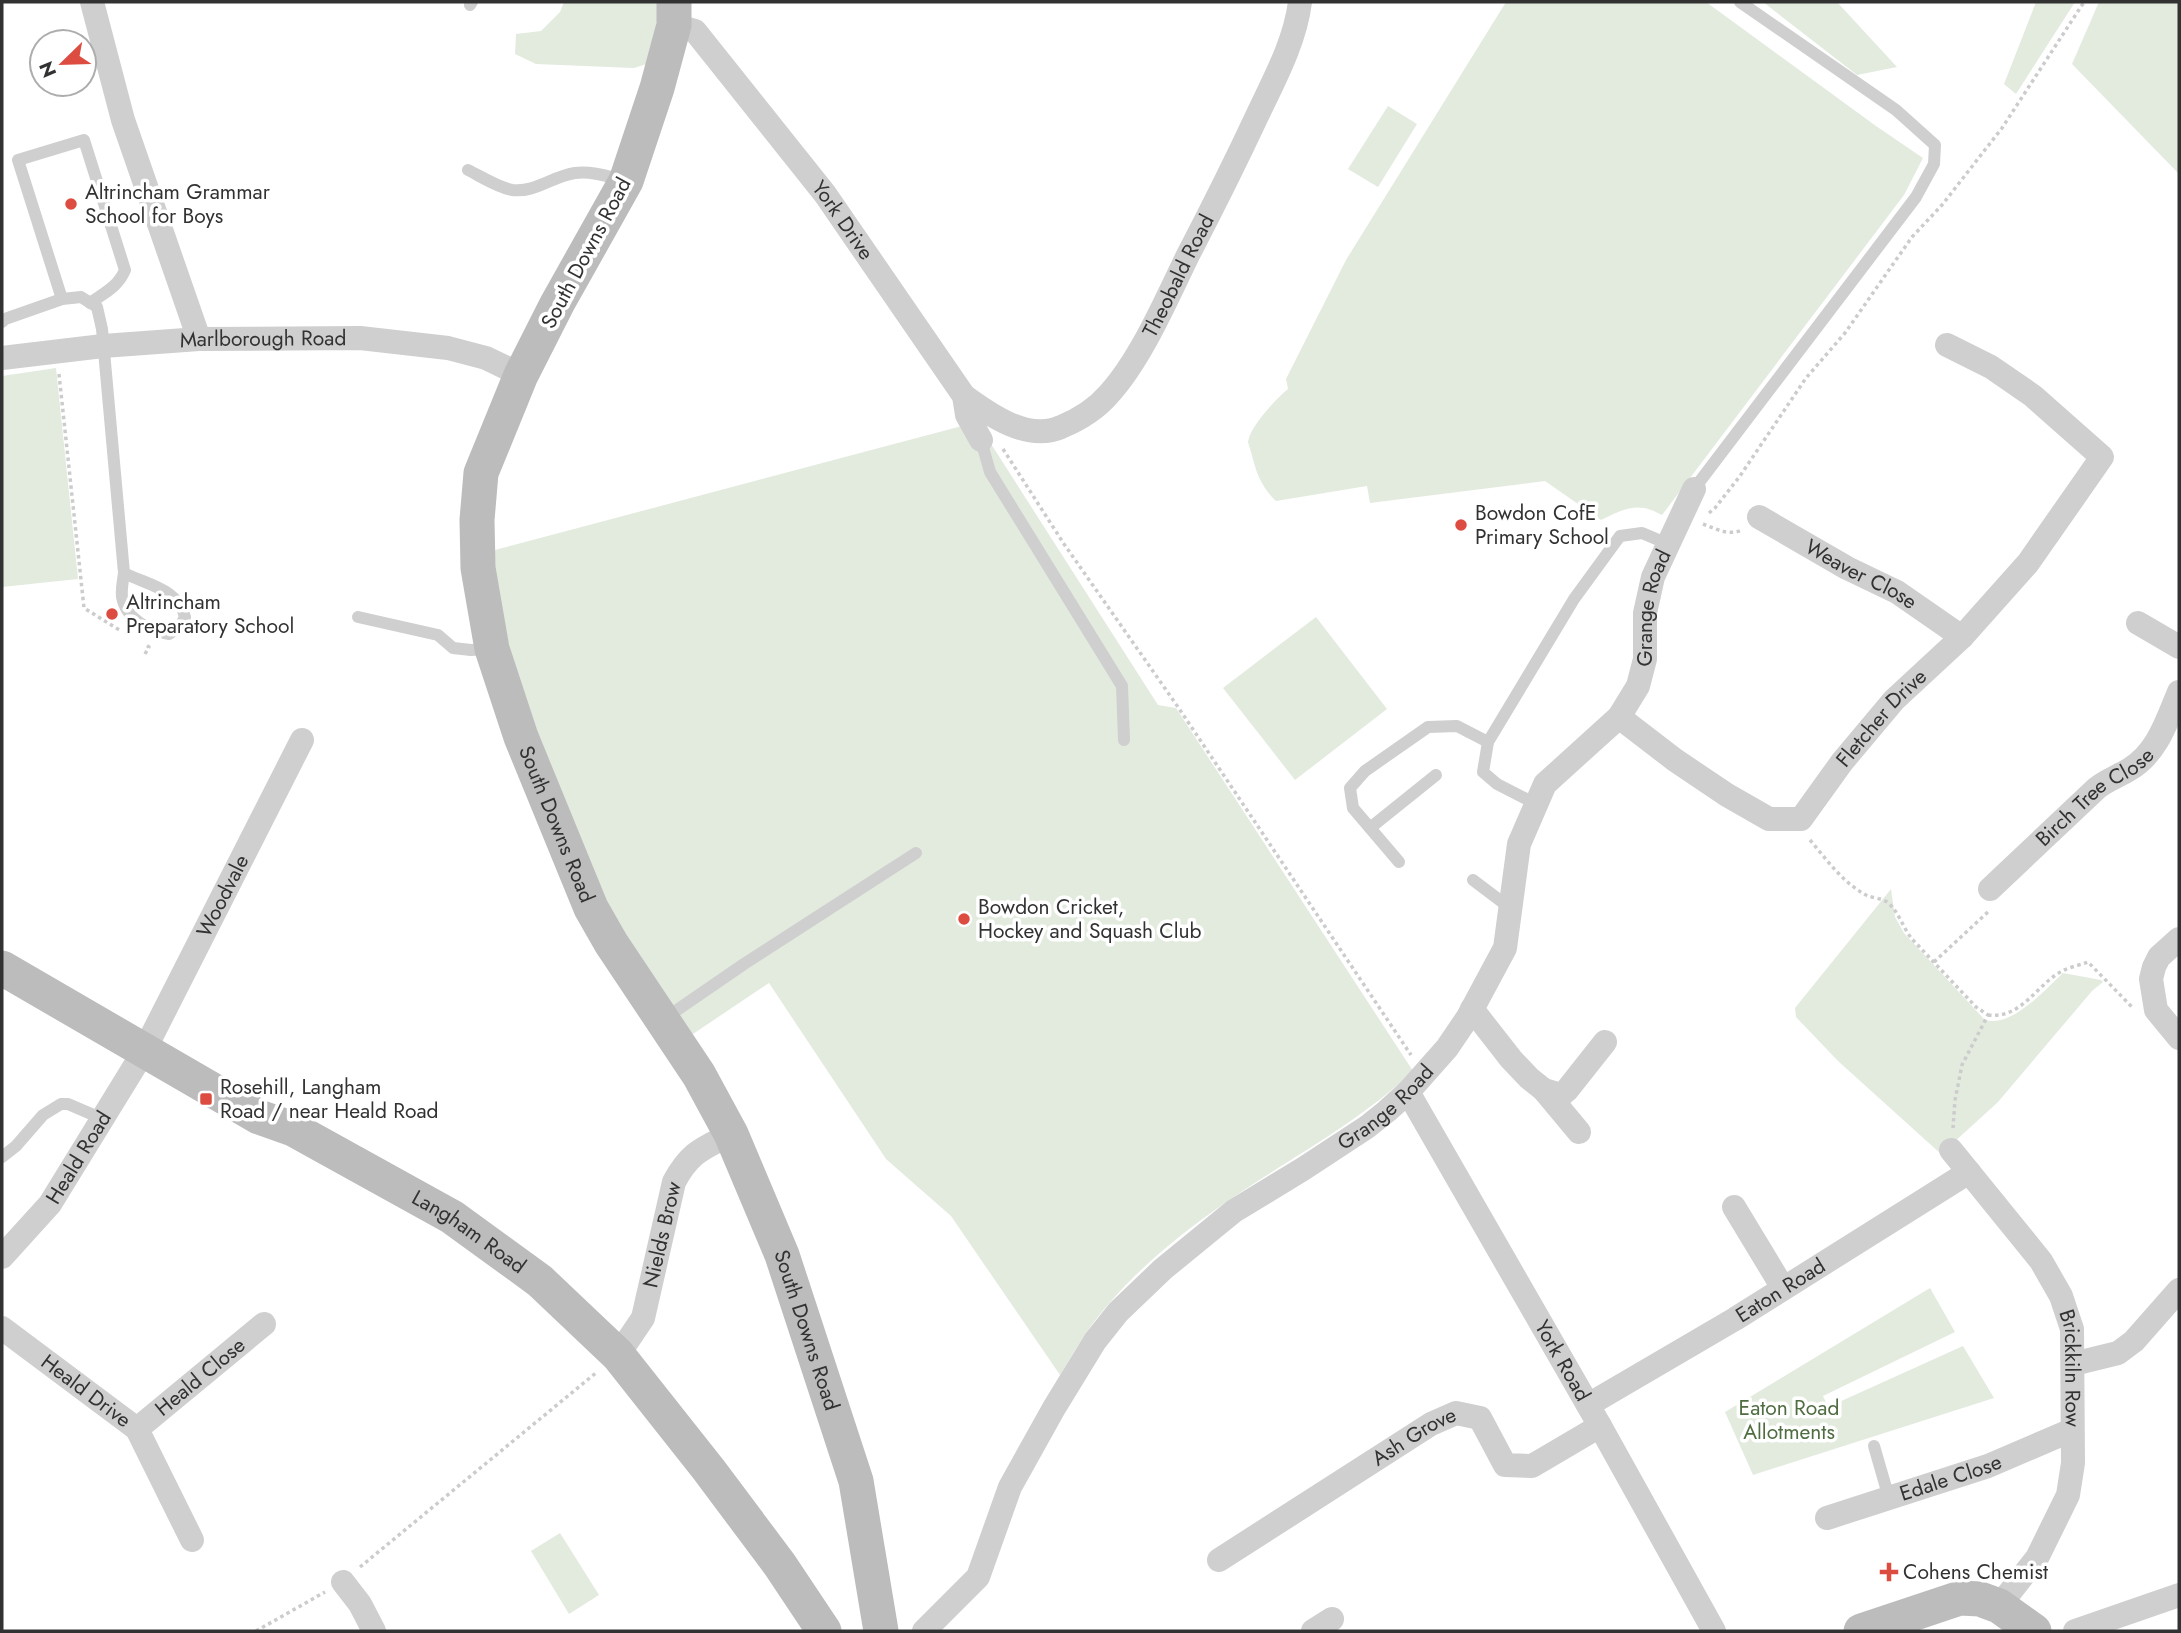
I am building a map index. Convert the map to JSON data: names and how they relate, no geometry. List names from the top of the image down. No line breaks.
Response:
{"streets":{"main road":["South Downs Road","Langham Road"],"street":["York Drive","Theobald Road","Marlborough Road","Weaver Close","Grange Road","Fletcher Drive","Birch Tree Close","Woodvale","Heald Road","Nields Brow","Eaton Road","York Road","Brickkiln Row","Heald Close","Heald Drive","Ash Grove","Edale Close"]},"crossings":[["York Drive","South Downs Road"],["York Drive","Theobald Road"],["South Downs Road","Marlborough Road"],["South Downs Road","Nields Brow"],["Weaver Close","Fletcher Drive"],["Grange Road","York Road"],["Woodvale","Heald Road"],["Woodvale","Langham Road"],["Heald Road","Langham Road"],["Langham Road","Nields Brow"],["Eaton Road","York Road"],["Eaton Road","Brickkiln Row"],["Eaton Road","Ash Grove"],["York Road","Ash Grove"],["Brickkiln Row","Edale Close"],["Heald Close","Heald Drive"]],"parks":["Eaton Road Allotments"],"places":{"other":["Altrincham Grammar School for Boys","Bowdon CofE Primary School","Altrincham Preparatory School","Bowdon Cricket, Hockey and Squash Club"],"transit":["Rosehill, Langham Road / near Heald Road"],"health":["Cohens Chemist"]},"north":"bottom left"}
